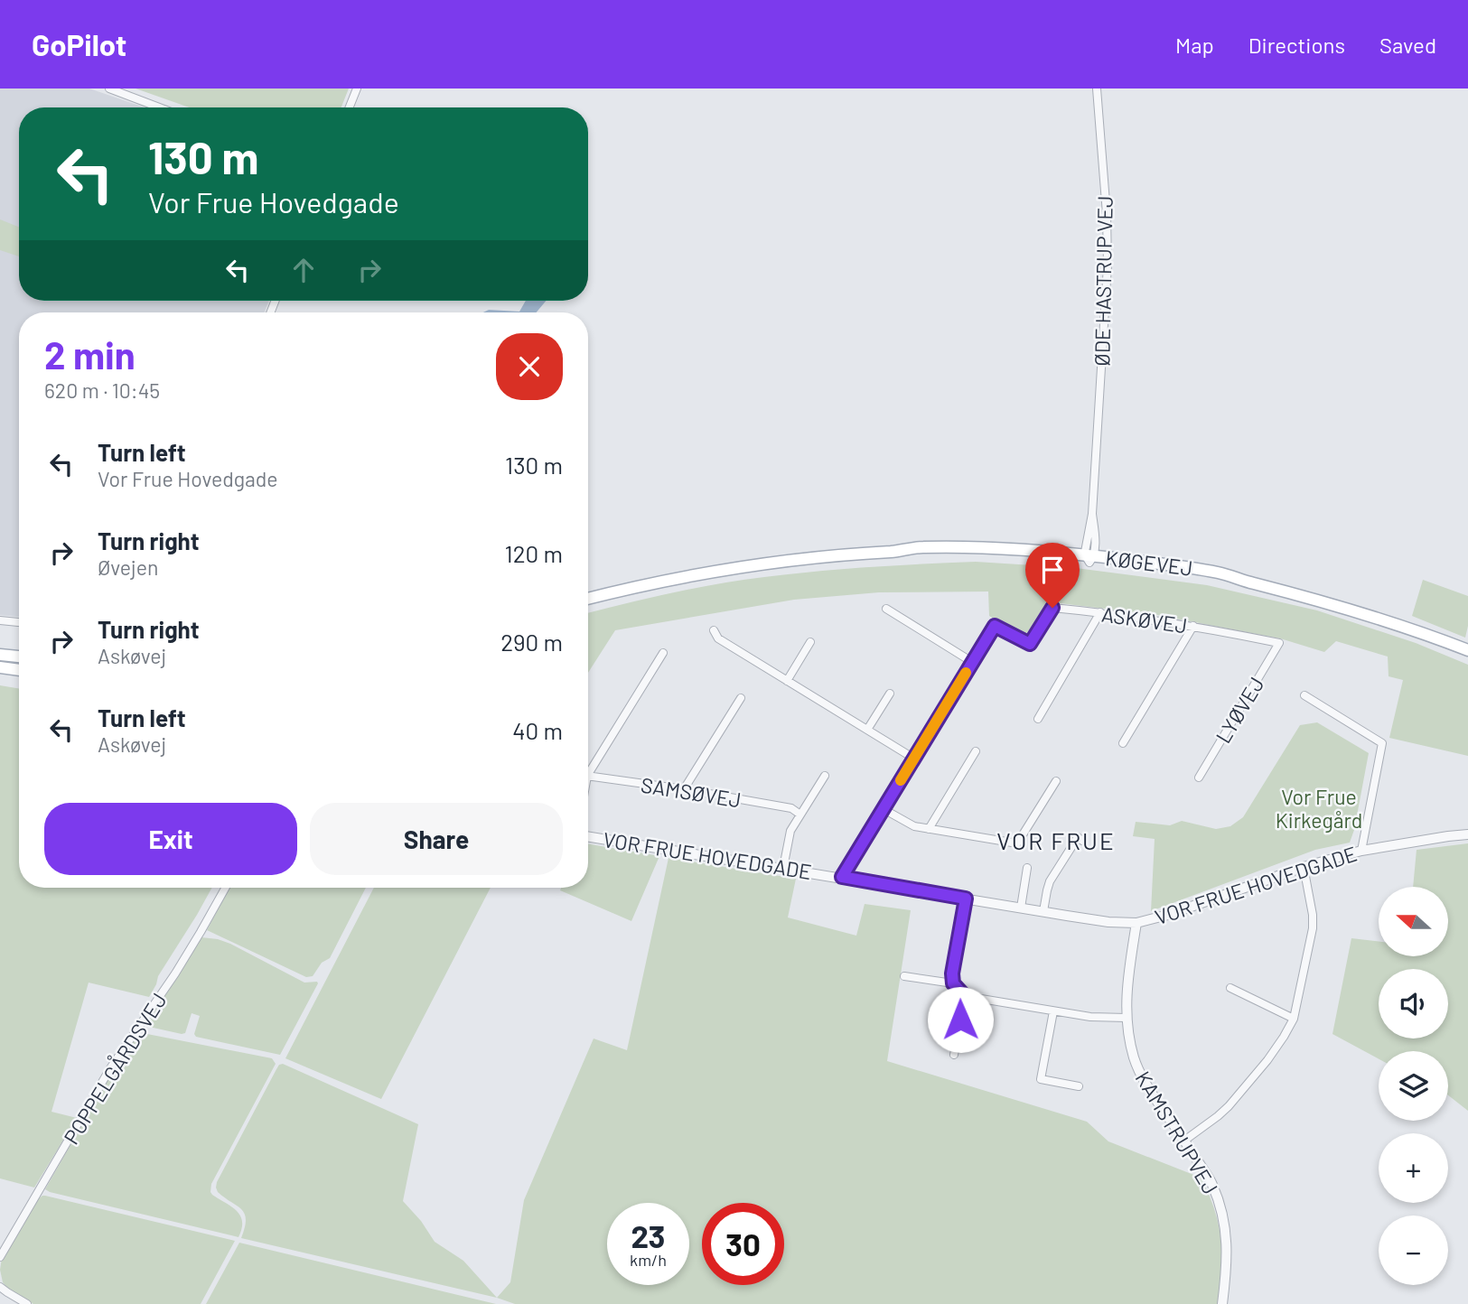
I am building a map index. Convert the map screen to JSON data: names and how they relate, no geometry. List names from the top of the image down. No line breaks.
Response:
{"streets":{"main road":["KØGEVEJ"],"street":["ØDE HASTRUP VEJ","ASKØVEJ","LYØVEJ","SAMSØVEJ","VOR FRUE HOVEDGADE","POPPELGÅRDSVEJ","KAMSTRUPVEJ"]},"crossings":[["ØDE HASTRUP VEJ","KØGEVEJ"],["ASKØVEJ","LYØVEJ"],["VOR FRUE HOVEDGADE","KAMSTRUPVEJ"]],"districts":["VOR FRUE"],"parks":["Vor Frue Kirkegård"],"north":"left","page":{"header":"GoPilot","nav":["Map","Directions","Saved"],"turn":["130 m","Vor Frue Hovedgade"],"heading":["2 min","620 m · 10:45"],"list":[{"name":"Turn left","note":"Vor Frue Hovedgade","value":"130 m"},{"name":"Turn right","note":"Øvejen","value":"120 m"},{"name":"Turn right","note":"Askøvej","value":"290 m"},{"name":"Turn left","note":"Askøvej","value":"40 m"}],"buttons":["Exit","Share"],"map_buttons":["+","−"],"speed":"23 km/h","limit":"30"}}
